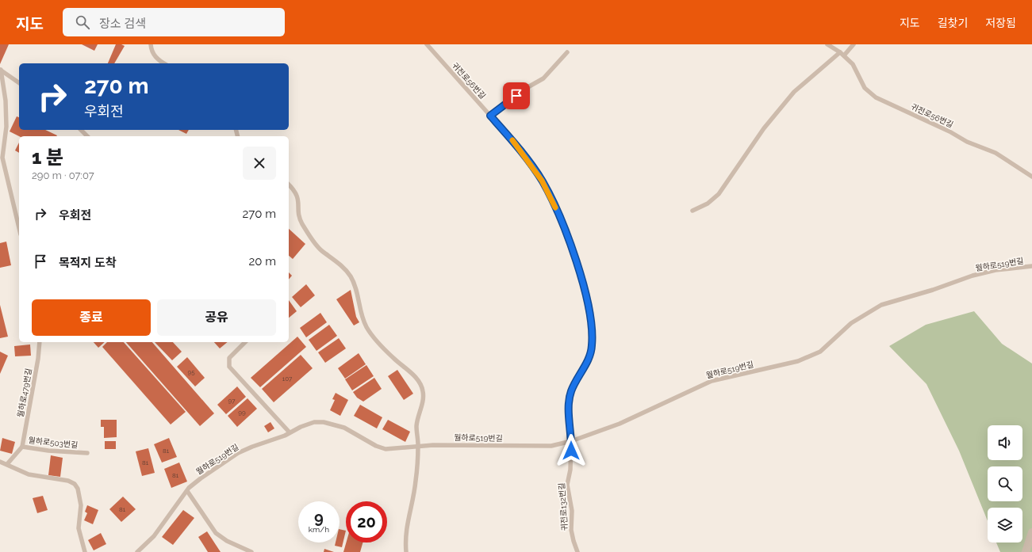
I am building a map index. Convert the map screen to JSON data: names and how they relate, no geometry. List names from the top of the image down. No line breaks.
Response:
{"streets":{"lane":["귀전로56번길","월하로519번길","월하로479번길","월하로503번길","귀전로132번길"]},"crossings":[["귀전로56번길","월하로519번길"],["귀전로56번길","귀전로132번길"],["월하로519번길","귀전로132번길"],["월하로479번길","월하로503번길"]],"house_numbers":["95","107","97","99","81","81","81","81"],"page":{"header":"지도","search":"장소 검색","nav":["지도","길찾기","저장됨"],"turn":["270 m","우회전"],"heading":["1 분","290 m · 07:07"],"list":[{"name":"우회전","value":"270 m"},{"name":"목적지 도착","value":"20 m"}],"buttons":["종료","공유"],"speed":"9 km/h","limit":"20"}}
